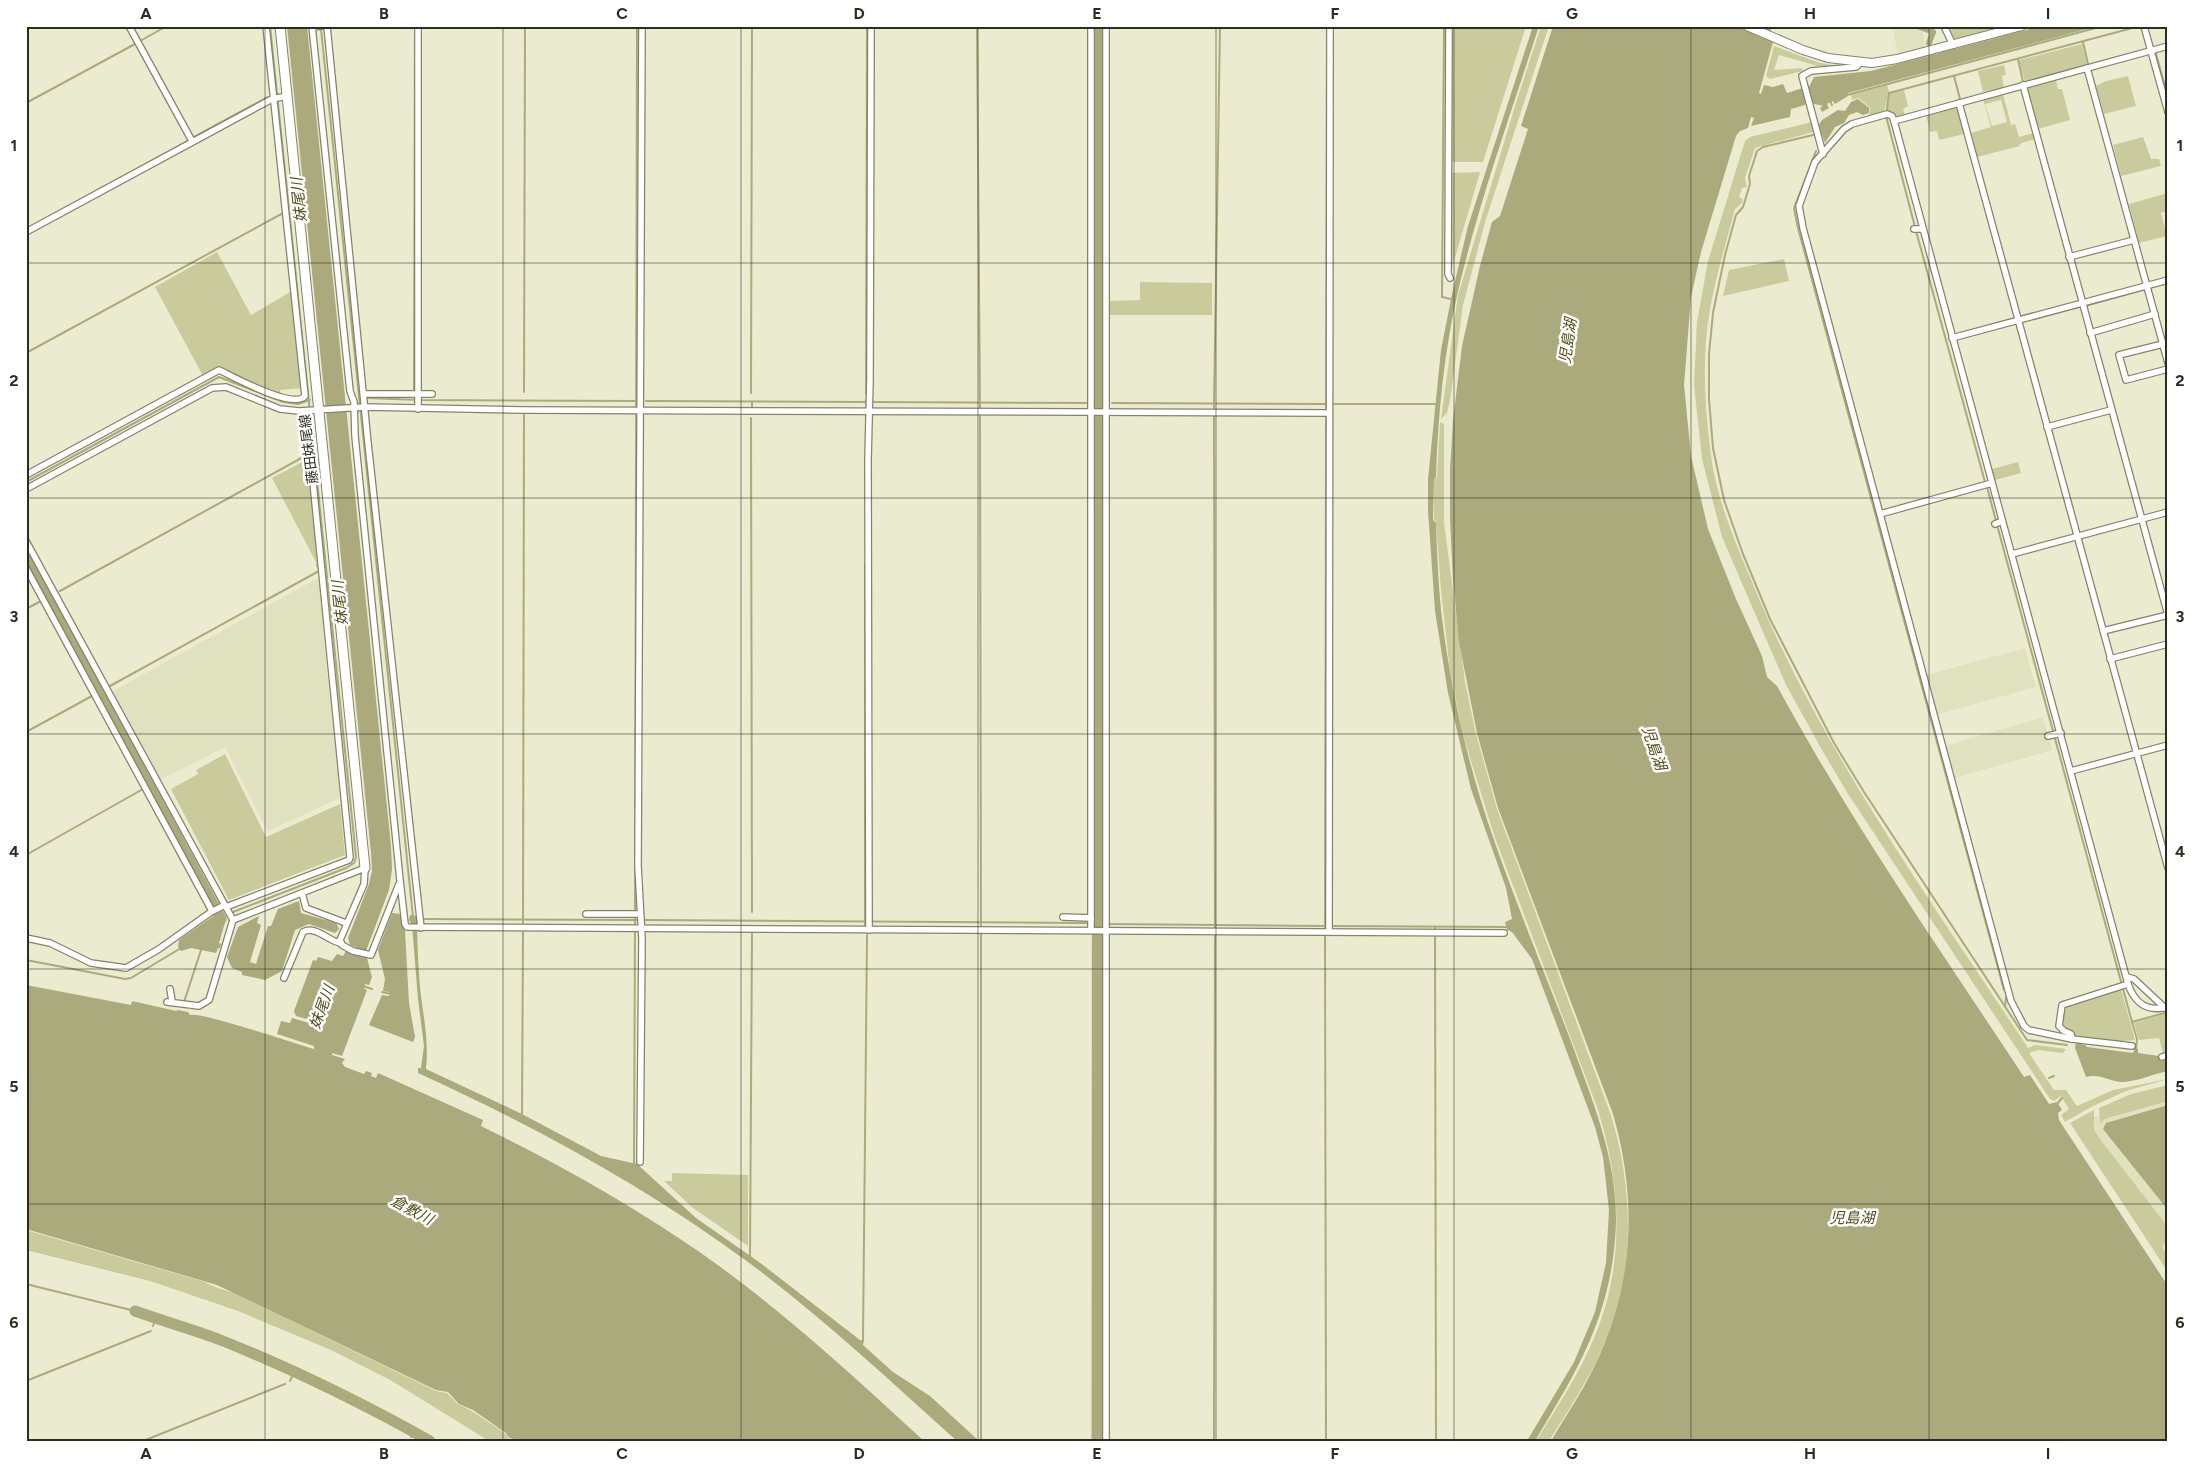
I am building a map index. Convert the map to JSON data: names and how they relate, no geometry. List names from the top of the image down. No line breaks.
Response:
{"streets":{"main road":["藤田妹尾線"]},"water":["妹尾川","児島湖","倉敷川"],"grid":{"columns":["A","B","C","D","E","F","G","H","I"],"rows":["1","2","3","4","5","6"]}}
